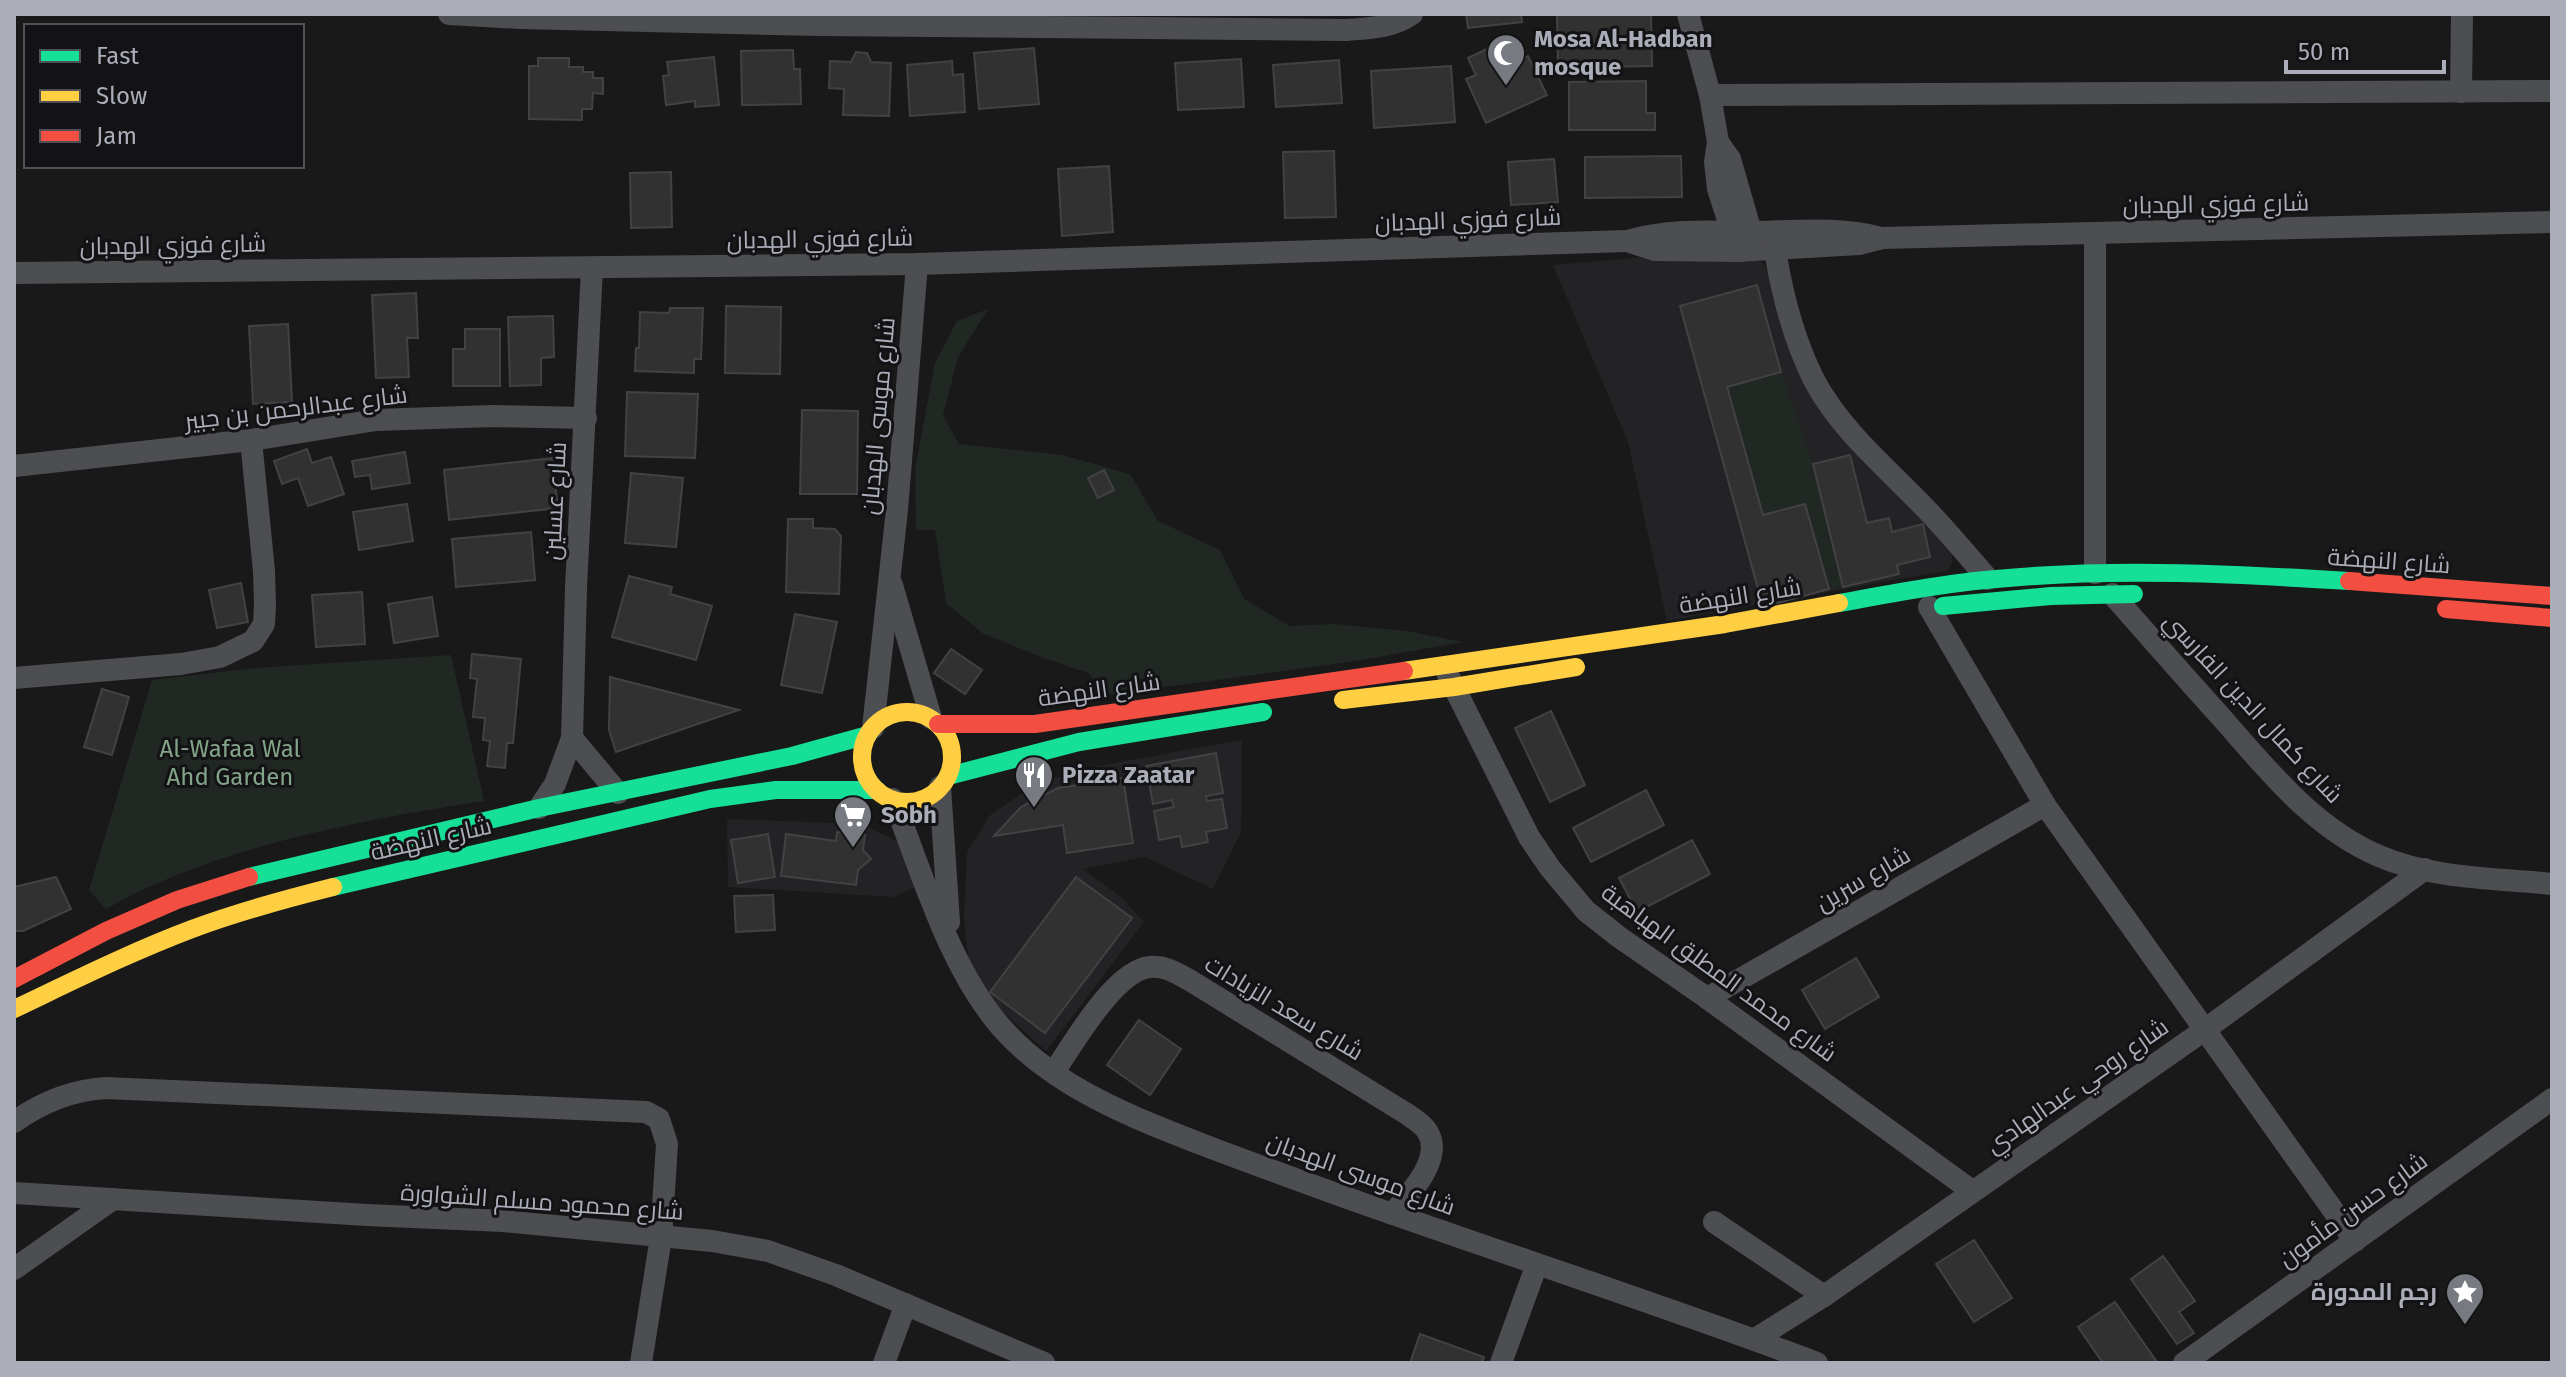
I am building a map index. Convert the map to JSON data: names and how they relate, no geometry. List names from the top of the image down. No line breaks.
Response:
{"streets":{"street":["شارع فوزي الهدبان","شارع عبدالرحمن بن جبير","شارع موسى الهدبان","شارع عسلين","شارع النهضة","شارع كمال الدين الفارسي","شارع سرين","شارع محمد المطلق الهباهبة","شارع سعد الزيادات","شارع روحي عبدالهادي","شارع محمود مسلم الشواورة","شارع حسن مأمون"]},"crossings":[["شارع فوزي الهدبان","شارع موسى الهدبان"],["شارع فوزي الهدبان","شارع عسلين"],["شارع عبدالرحمن بن جبير","شارع عسلين"],["شارع موسى الهدبان","شارع النهضة"],["شارع موسى الهدبان","شارع سعد الزيادات"],["شارع موسى الهدبان","شارع روحي عبدالهادي"],["شارع عسلين","شارع النهضة"],["شارع النهضة","شارع محمد المطلق الهباهبة"],["شارع كمال الدين الفارسي","شارع روحي عبدالهادي"],["شارع سرين","شارع محمد المطلق الهباهبة"],["شارع محمد المطلق الهباهبة","شارع روحي عبدالهادي"]],"parks":["Al-Wafaa Wal Ahd Garden"],"places":{"mosque":["Mosa Al-Hadban mosque"],"restaurant":["Pizza Zaatar"],"supermarket":["Sobh"],"place":["رجم المدورة"]},"legend":["Fast","Slow","Jam"],"scale_bar":"50 m"}
